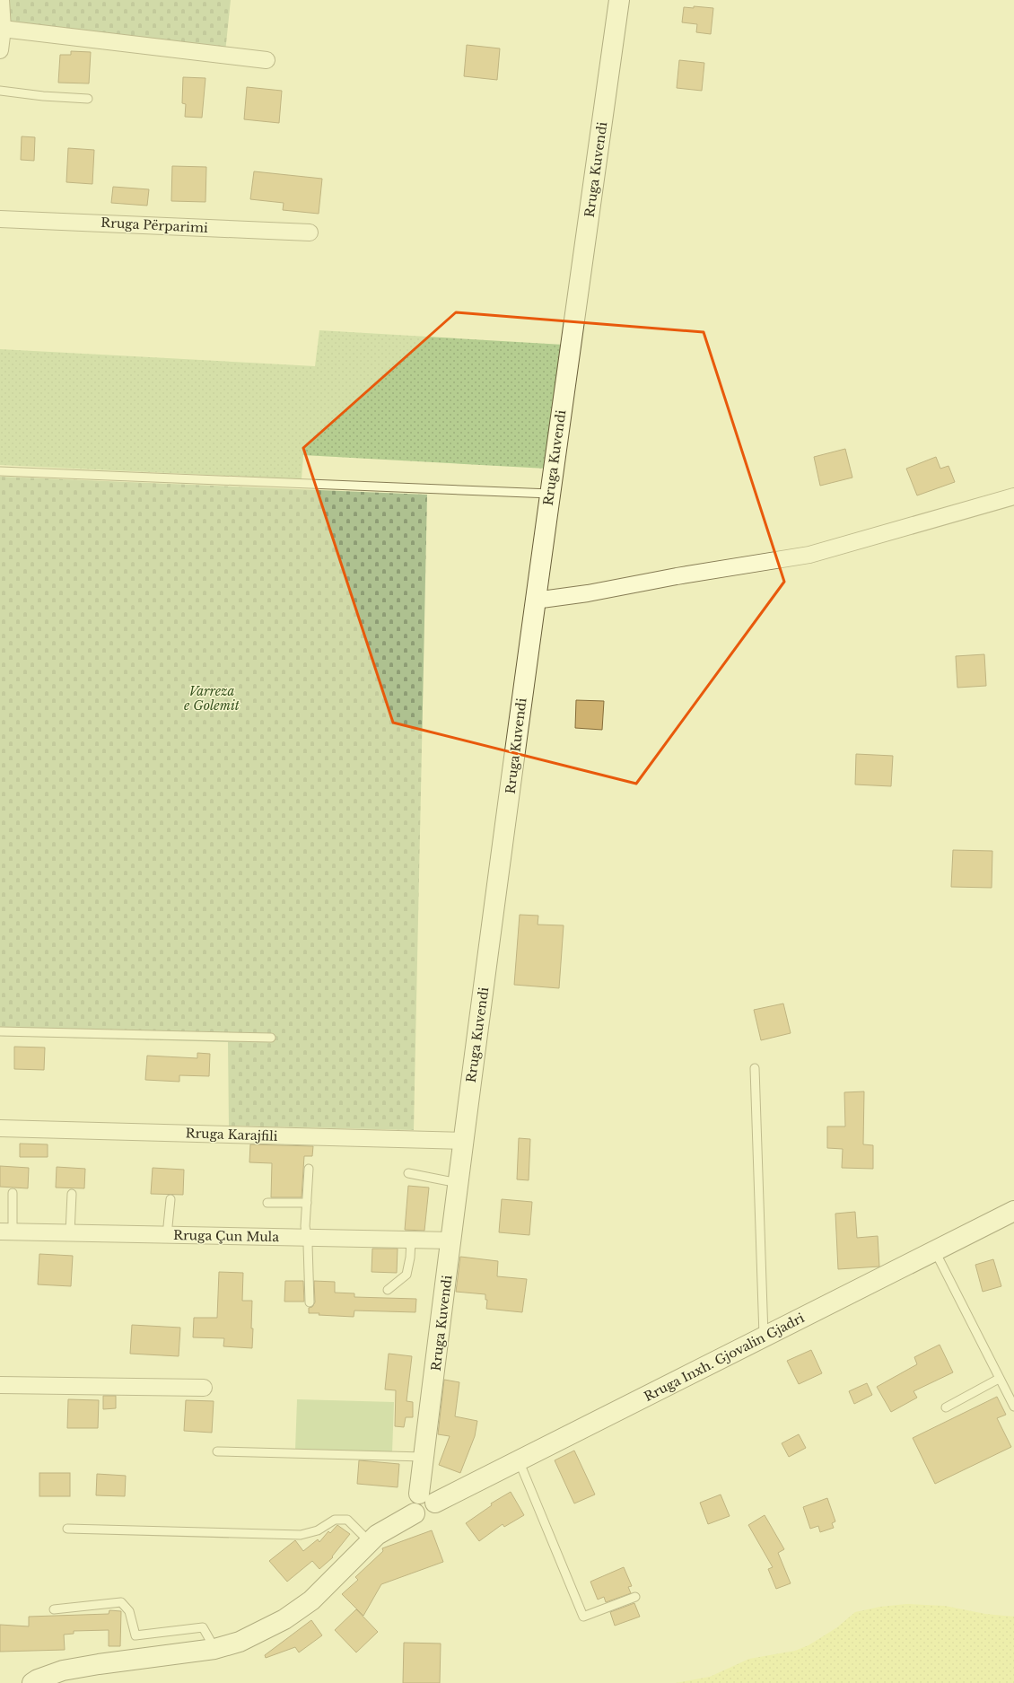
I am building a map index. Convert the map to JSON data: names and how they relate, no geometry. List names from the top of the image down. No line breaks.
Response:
{"streets":{"street":["Rruga Kuvendi","Rruga Përparimi","Rruga Karajfili","Rruga Çun Mula","Rruga Inxh. Gjovalin Gjadri"]},"crossings":[["Rruga Kuvendi","Rruga Karajfili"],["Rruga Kuvendi","Rruga Çun Mula"],["Rruga Kuvendi","Rruga Inxh. Gjovalin Gjadri"]],"parks":["Varreza e Golemit"]}
